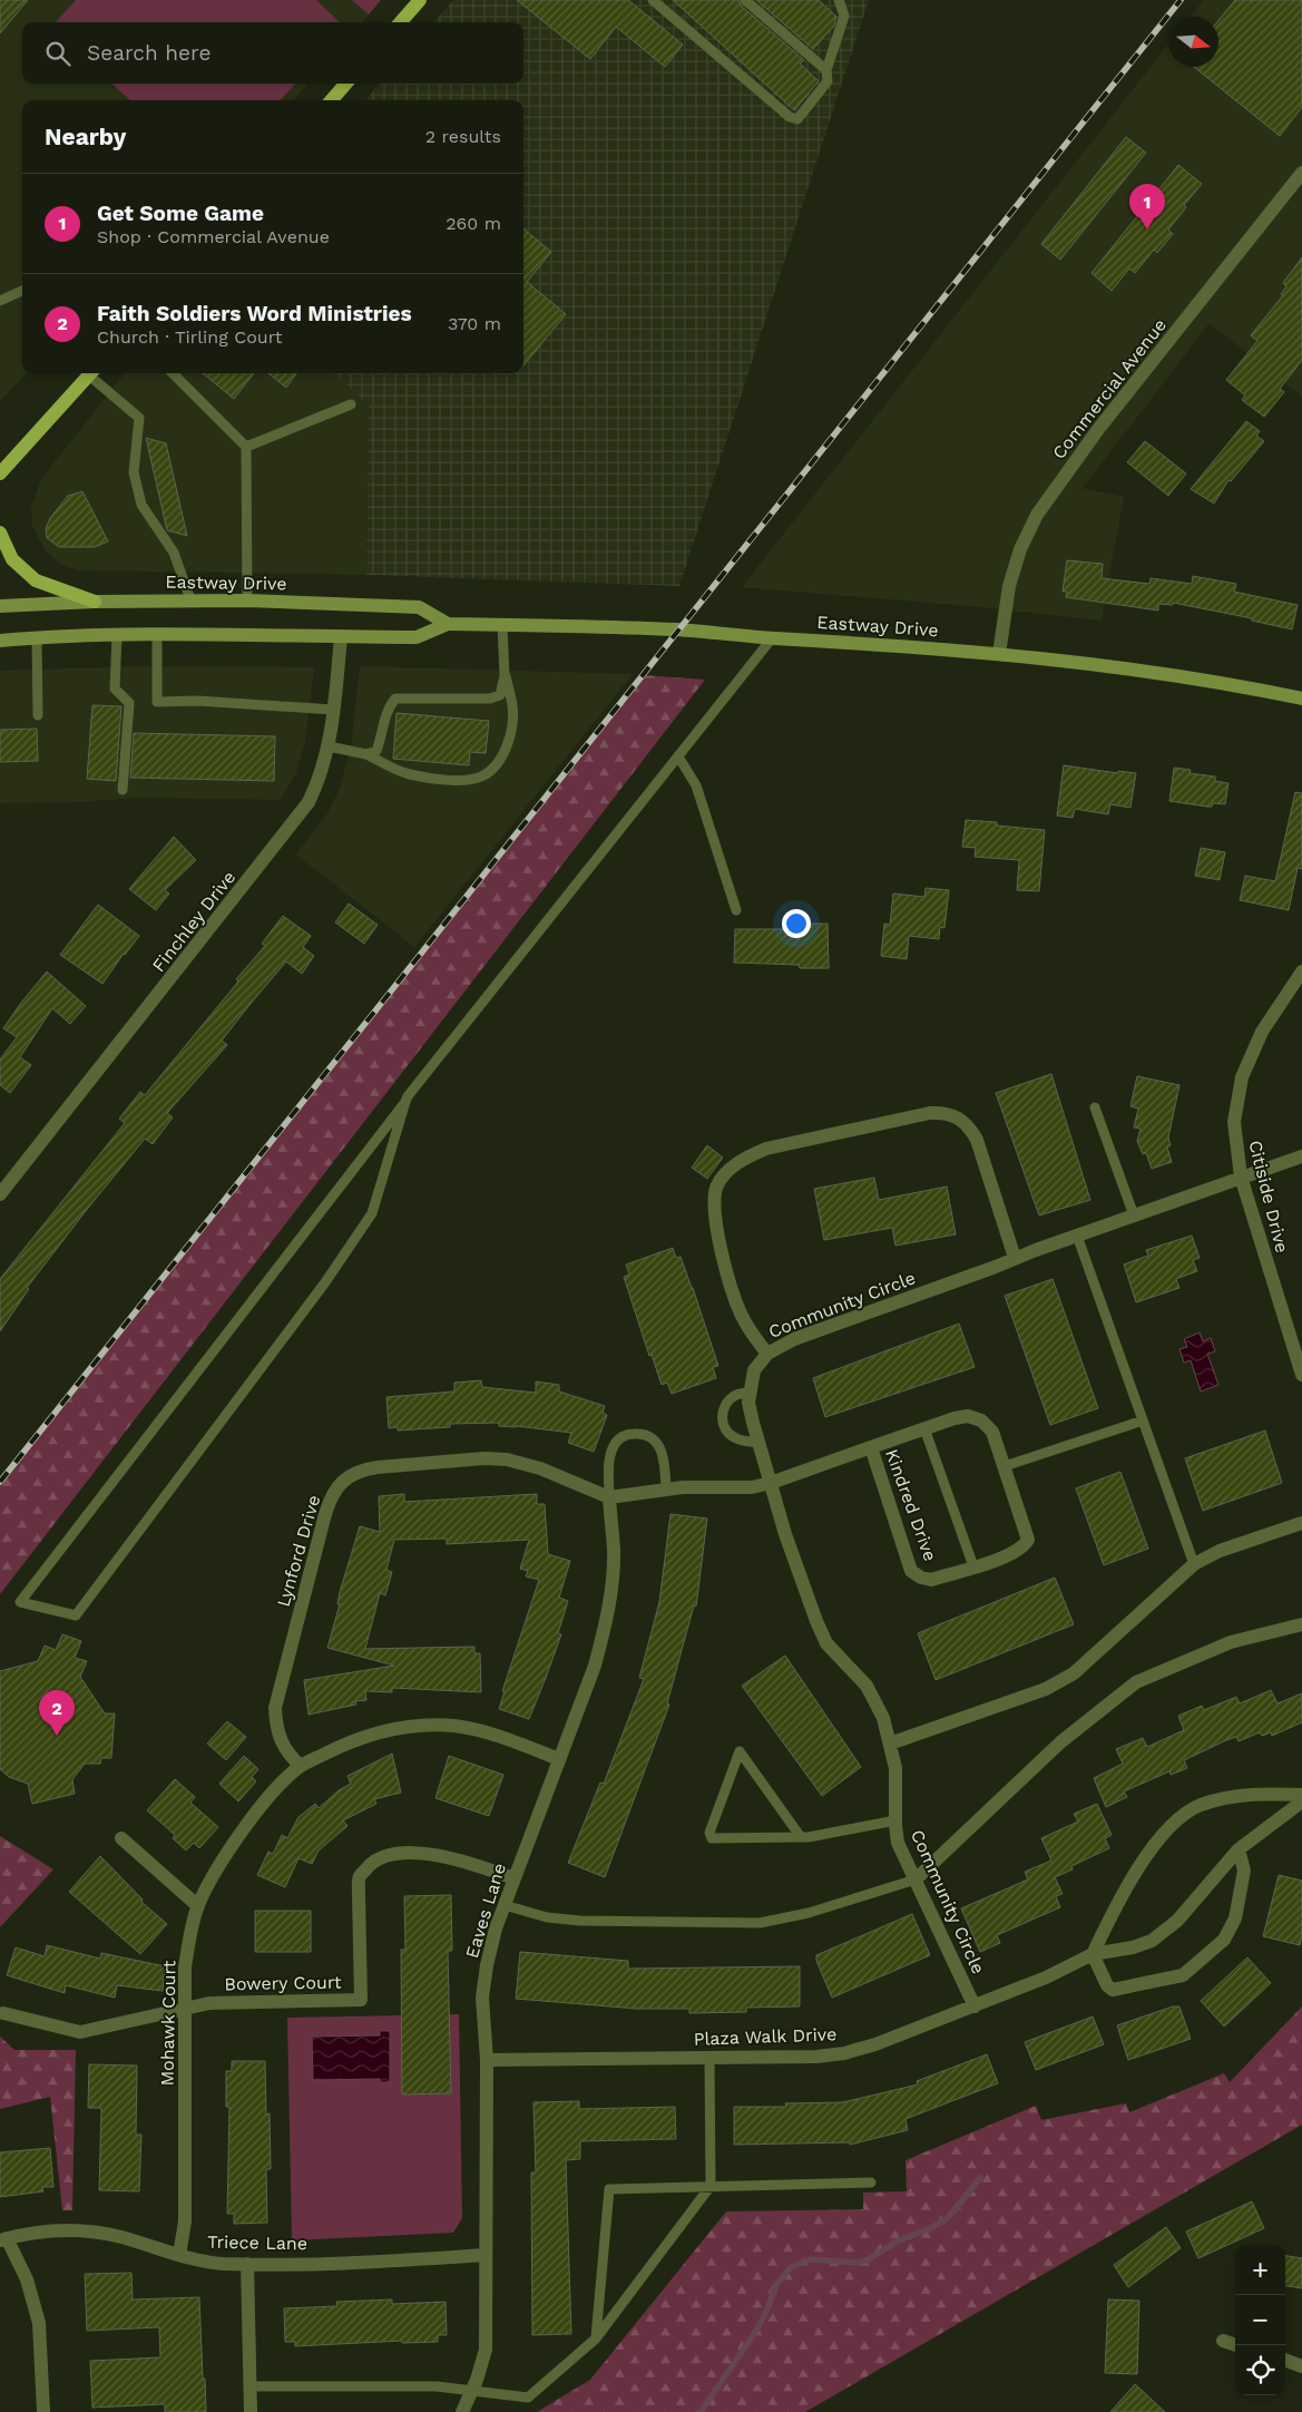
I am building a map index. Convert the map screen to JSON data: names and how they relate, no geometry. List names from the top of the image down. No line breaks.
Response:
{"streets":{"main road":["Eastway Drive"],"street":["Commercial Avenue","Finchley Drive","Citiside Drive","Community Circle","Kindred Drive","Lynford Drive","Eaves Lane","Bowery Court","Mohawk Court","Plaza Walk Drive","Triece Lane"]},"crossings":[["Commercial Avenue","Eastway Drive"],["Eastway Drive","Finchley Drive"],["Citiside Drive","Community Circle"],["Community Circle","Kindred Drive"],["Community Circle","Plaza Walk Drive"],["Kindred Drive","Lynford Drive"],["Kindred Drive","Eaves Lane"],["Lynford Drive","Eaves Lane"],["Lynford Drive","Mohawk Court"],["Eaves Lane","Bowery Court"],["Eaves Lane","Mohawk Court"],["Eaves Lane","Plaza Walk Drive"],["Eaves Lane","Triece Lane"],["Bowery Court","Mohawk Court"],["Mohawk Court","Triece Lane"]],"north":"right","page":{"search":"Search here","heading":["Nearby","2 results"],"list":[{"mark":"1","name":"Get Some Game","note":"Shop · Commercial Avenue","value":"260 m"},{"mark":"2","name":"Faith Soldiers Word Ministries","note":"Church · Tirling Court","value":"370 m"}],"pins":["1","2"],"map_buttons":["+","−"]}}
